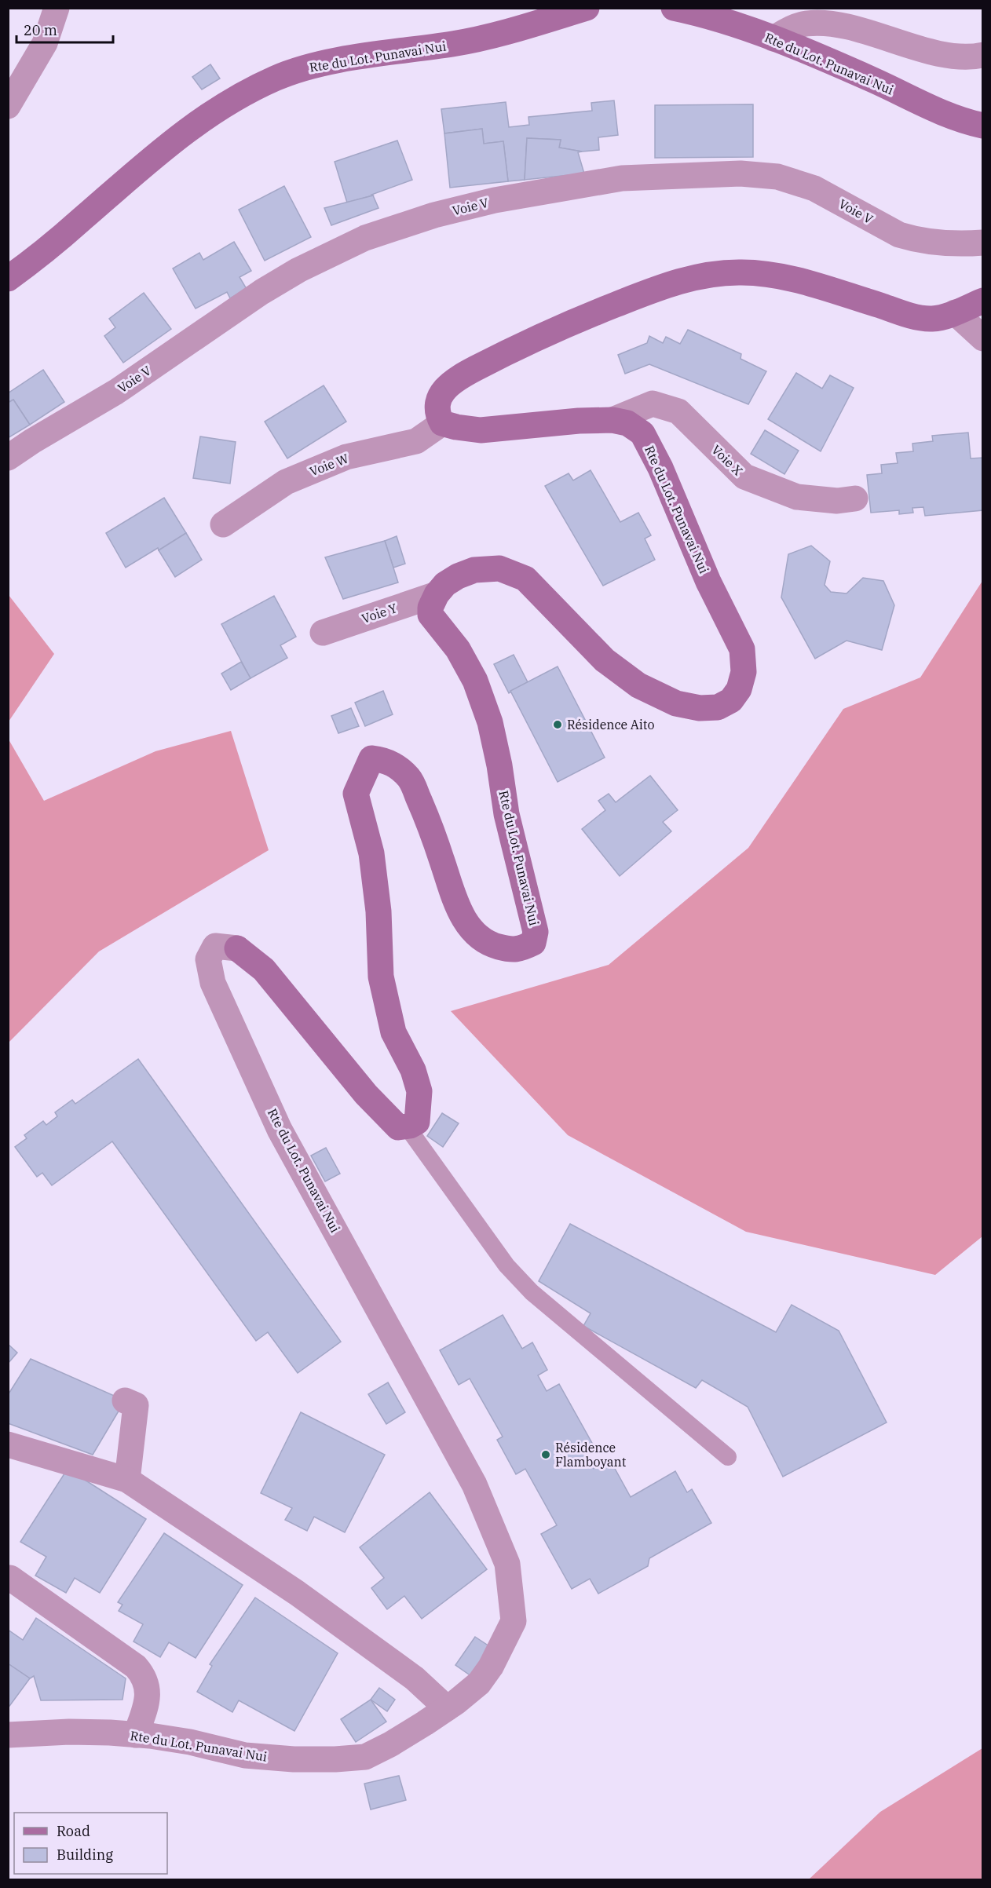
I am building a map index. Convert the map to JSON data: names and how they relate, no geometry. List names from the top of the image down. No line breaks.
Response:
{"streets":{"main road":["Rte du Lot. Punavai Nui"],"street":["Voie V","Voie X","Voie W","Voie Y"]},"crossings":[["Rte du Lot. Punavai Nui","Voie X"],["Rte du Lot. Punavai Nui","Voie W"],["Rte du Lot. Punavai Nui","Voie Y"]],"places":["Résidence Aito","Résidence Flamboyant"],"legend":["Road","Building"],"scale_bar":"20 m"}
